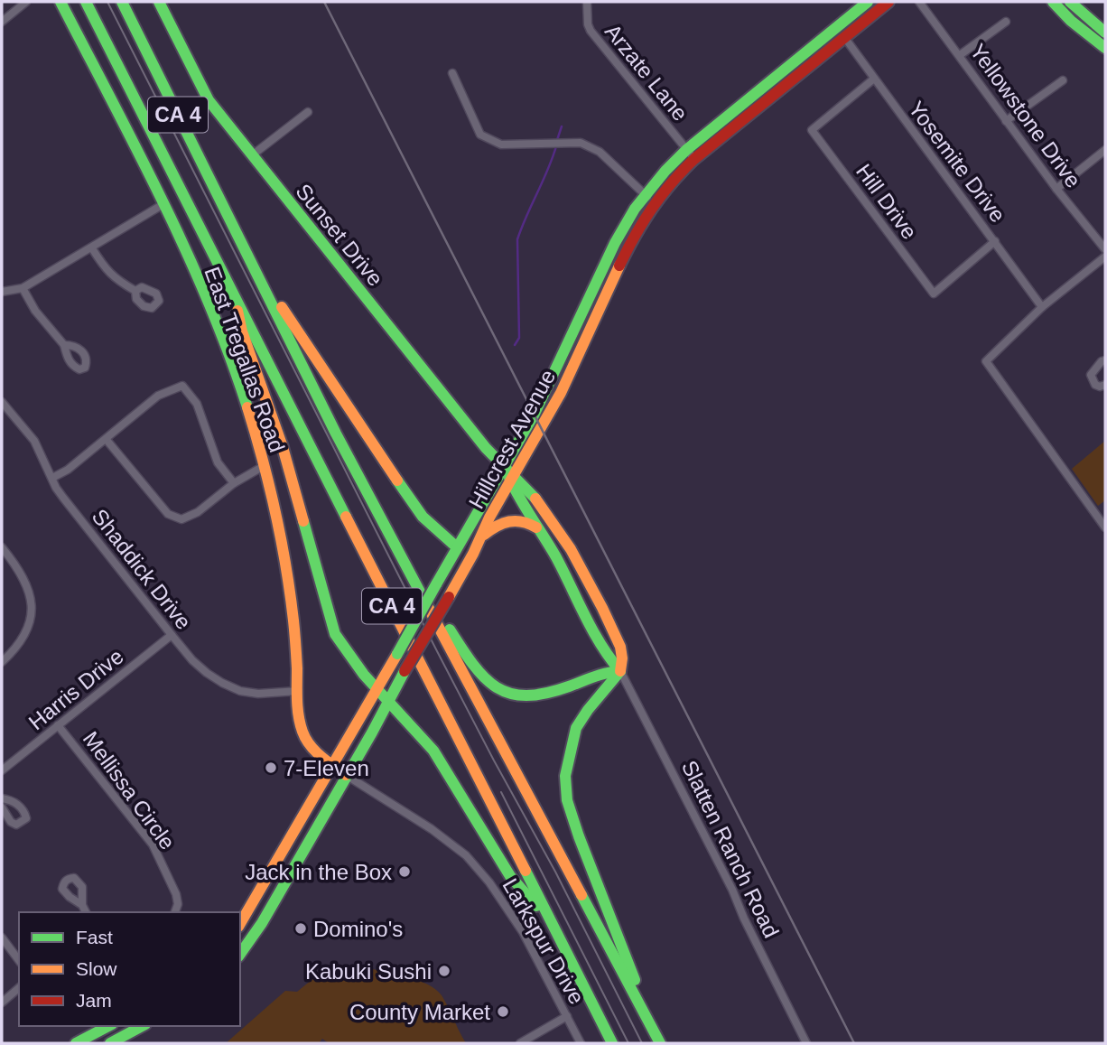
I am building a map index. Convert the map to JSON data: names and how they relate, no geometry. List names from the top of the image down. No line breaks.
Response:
{"streets":{"main road":["CA 4","Sunset Drive","East Tregallas Road","Hillcrest Avenue","Slatten Ranch Road"],"street":["Arzate Lane","Yellowstone Drive","Yosemite Drive","Hill Drive","Shaddick Drive","Harris Drive","Mellissa Circle","Larkspur Drive"]},"crossings":[["Arzate Lane","Hillcrest Avenue"],["Yosemite Drive","Hill Drive"],["Yosemite Drive","Hillcrest Avenue"],["Sunset Drive","Hillcrest Avenue"],["Sunset Drive","Slatten Ranch Road"],["East Tregallas Road","Hillcrest Avenue"],["East Tregallas Road","Shaddick Drive"],["East Tregallas Road","Larkspur Drive"],["Hillcrest Avenue","Slatten Ranch Road"],["Hillcrest Avenue","Larkspur Drive"],["Shaddick Drive","Harris Drive"],["Harris Drive","Mellissa Circle"]],"places":["7-Eleven","Jack in the Box","Domino's","Kabuki Sushi","County Market"],"legend":["Fast","Slow","Jam"]}
